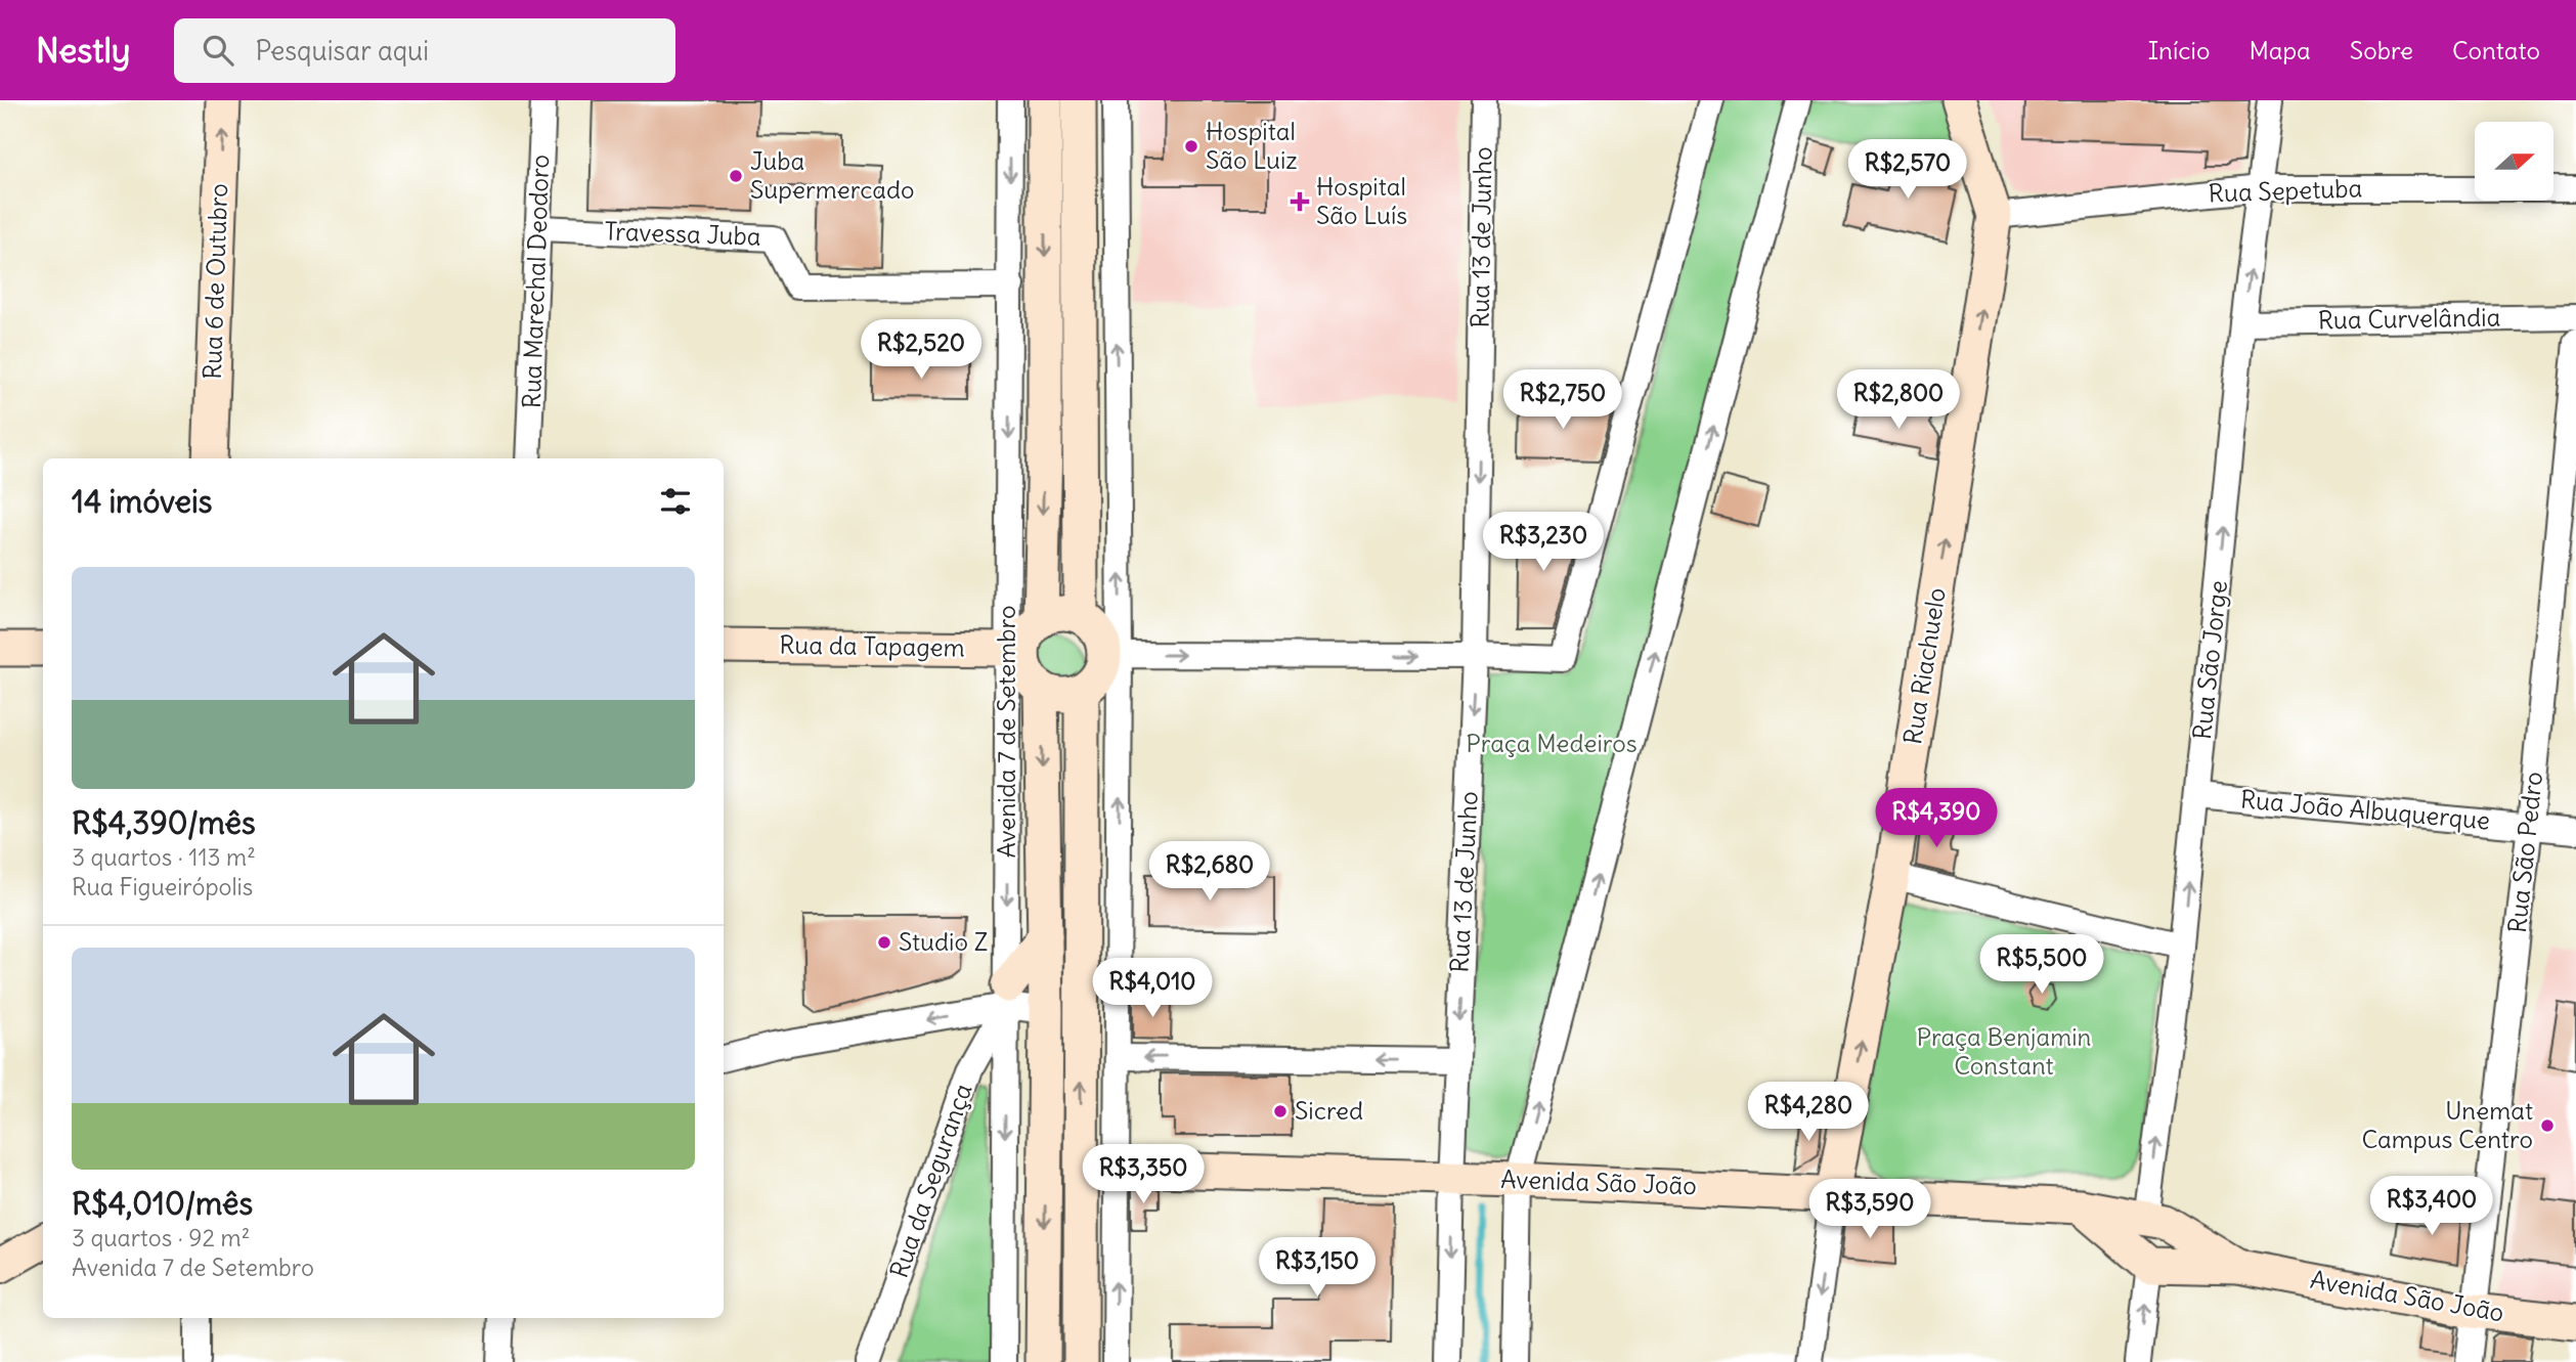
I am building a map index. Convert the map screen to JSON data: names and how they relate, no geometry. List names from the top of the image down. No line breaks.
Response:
{"streets":{"main road":["Rua 6 de Outubro","Rua da Tapagem","Rua Riachuelo","Avenida 7 de Setembro","Avenida São João"],"street":["Rua Sepetuba","Travessa Juba","Rua 13 de Junho","Rua Marechal Deodoro","Rua Curvelândia","Rua São Jorge","Rua João Albuquerque","Rua São Pedro","Rua da Segurança"]},"crossings":[["Rua Sepetuba","Rua São Jorge"],["Rua Sepetuba","Rua Riachuelo"],["Travessa Juba","Rua Marechal Deodoro"],["Travessa Juba","Avenida 7 de Setembro"],["Rua 13 de Junho","Avenida São João"],["Rua Curvelândia","Rua São Jorge"],["Rua da Tapagem","Avenida 7 de Setembro"],["Rua São Jorge","Rua João Albuquerque"],["Rua São Jorge","Avenida São João"],["Rua Riachuelo","Avenida São João"],["Avenida 7 de Setembro","Rua da Segurança"],["Rua João Albuquerque","Rua São Pedro"],["Rua São Pedro","Avenida São João"]],"one_way":["Rua 6 de Outubro","Rua São Jorge"],"parks":["Praça Medeiros","Praça Benjamin Constant"],"places":{"other":["Hospital São Luiz","Juba Supermercado","Studio Z","Sicred","Unemat Campus Centro"],"health":["Hospital São Luís"]},"north":"right","page":{"header":"Nestly","search":"Pesquisar aqui","nav":["Início","Mapa","Sobre","Contato"],"price":["R$2,570","R$2,520","R$2,750","R$2,800","R$3,230","R$4,390","R$2,680","R$5,500","R$4,010","R$4,280","R$3,350","R$3,400","R$3,590","R$3,150"],"heading":"14 imóveis","list":[{"name":"R$4,390/mês","note":"3 quartos · 113 m² · Rua Figueirópolis"},{"name":"R$4,010/mês","note":"3 quartos · 92 m² · Avenida 7 de Setembro"}]}}
